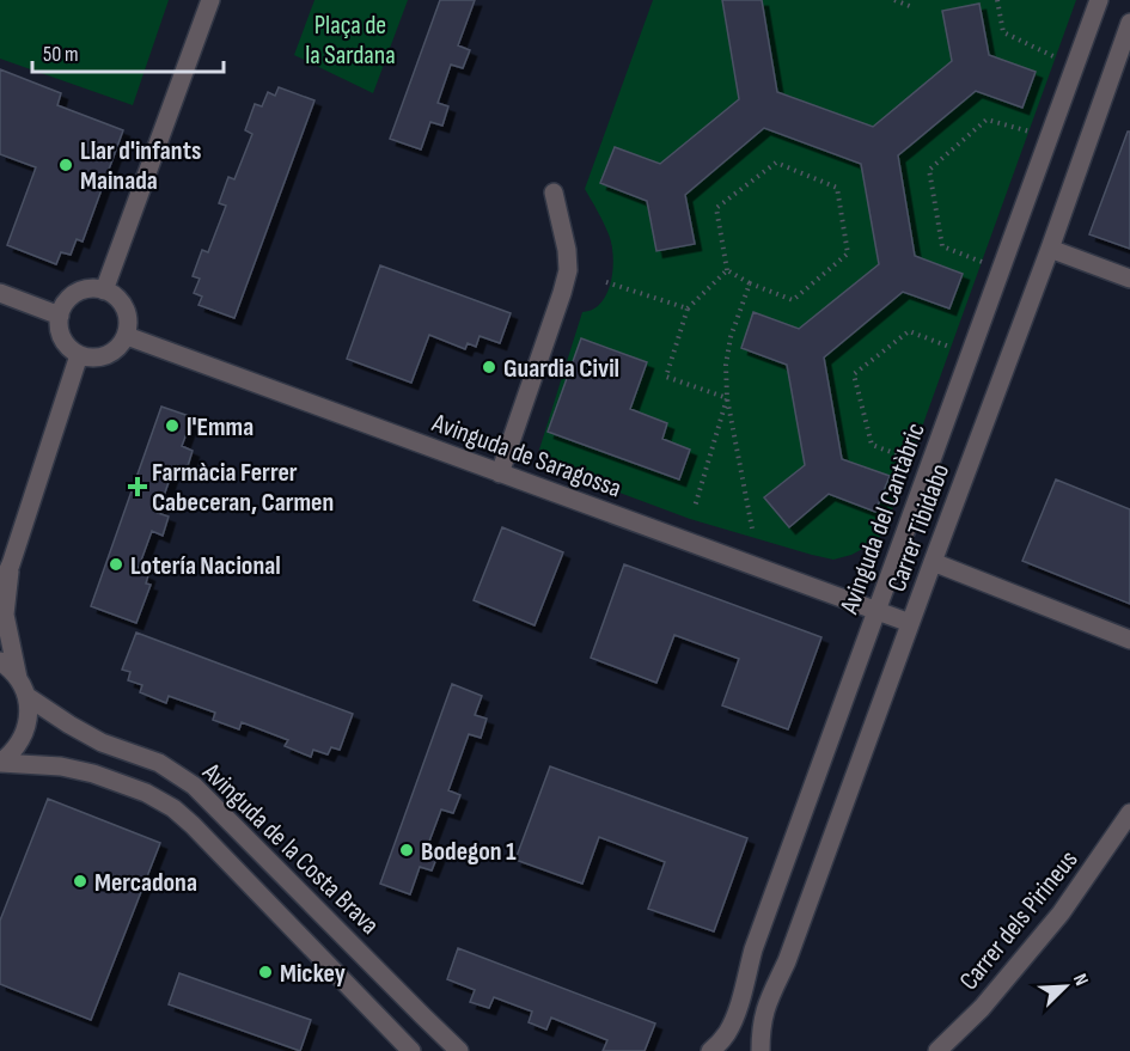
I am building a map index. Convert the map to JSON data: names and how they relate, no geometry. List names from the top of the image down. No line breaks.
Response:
{"streets":{"street":["Avinguda de Saragossa","Avinguda del Cantàbric","Carrer Tibidabo","Avinguda de la Costa Brava","Carrer dels Pirineus"]},"crossings":[["Avinguda de Saragossa","Avinguda del Cantàbric"],["Avinguda de Saragossa","Carrer Tibidabo"]],"parks":["Plaça de la Sardana"],"places":{"other":["Llar d'infants Mainada","Guardia Civil","l'Emma","Lotería Nacional","Bodegon 1","Mercadona","Mickey"],"health":["Farmàcia Ferrer Cabeceran, Carmen"]},"scale_bar":"50 m","north":"top right"}
